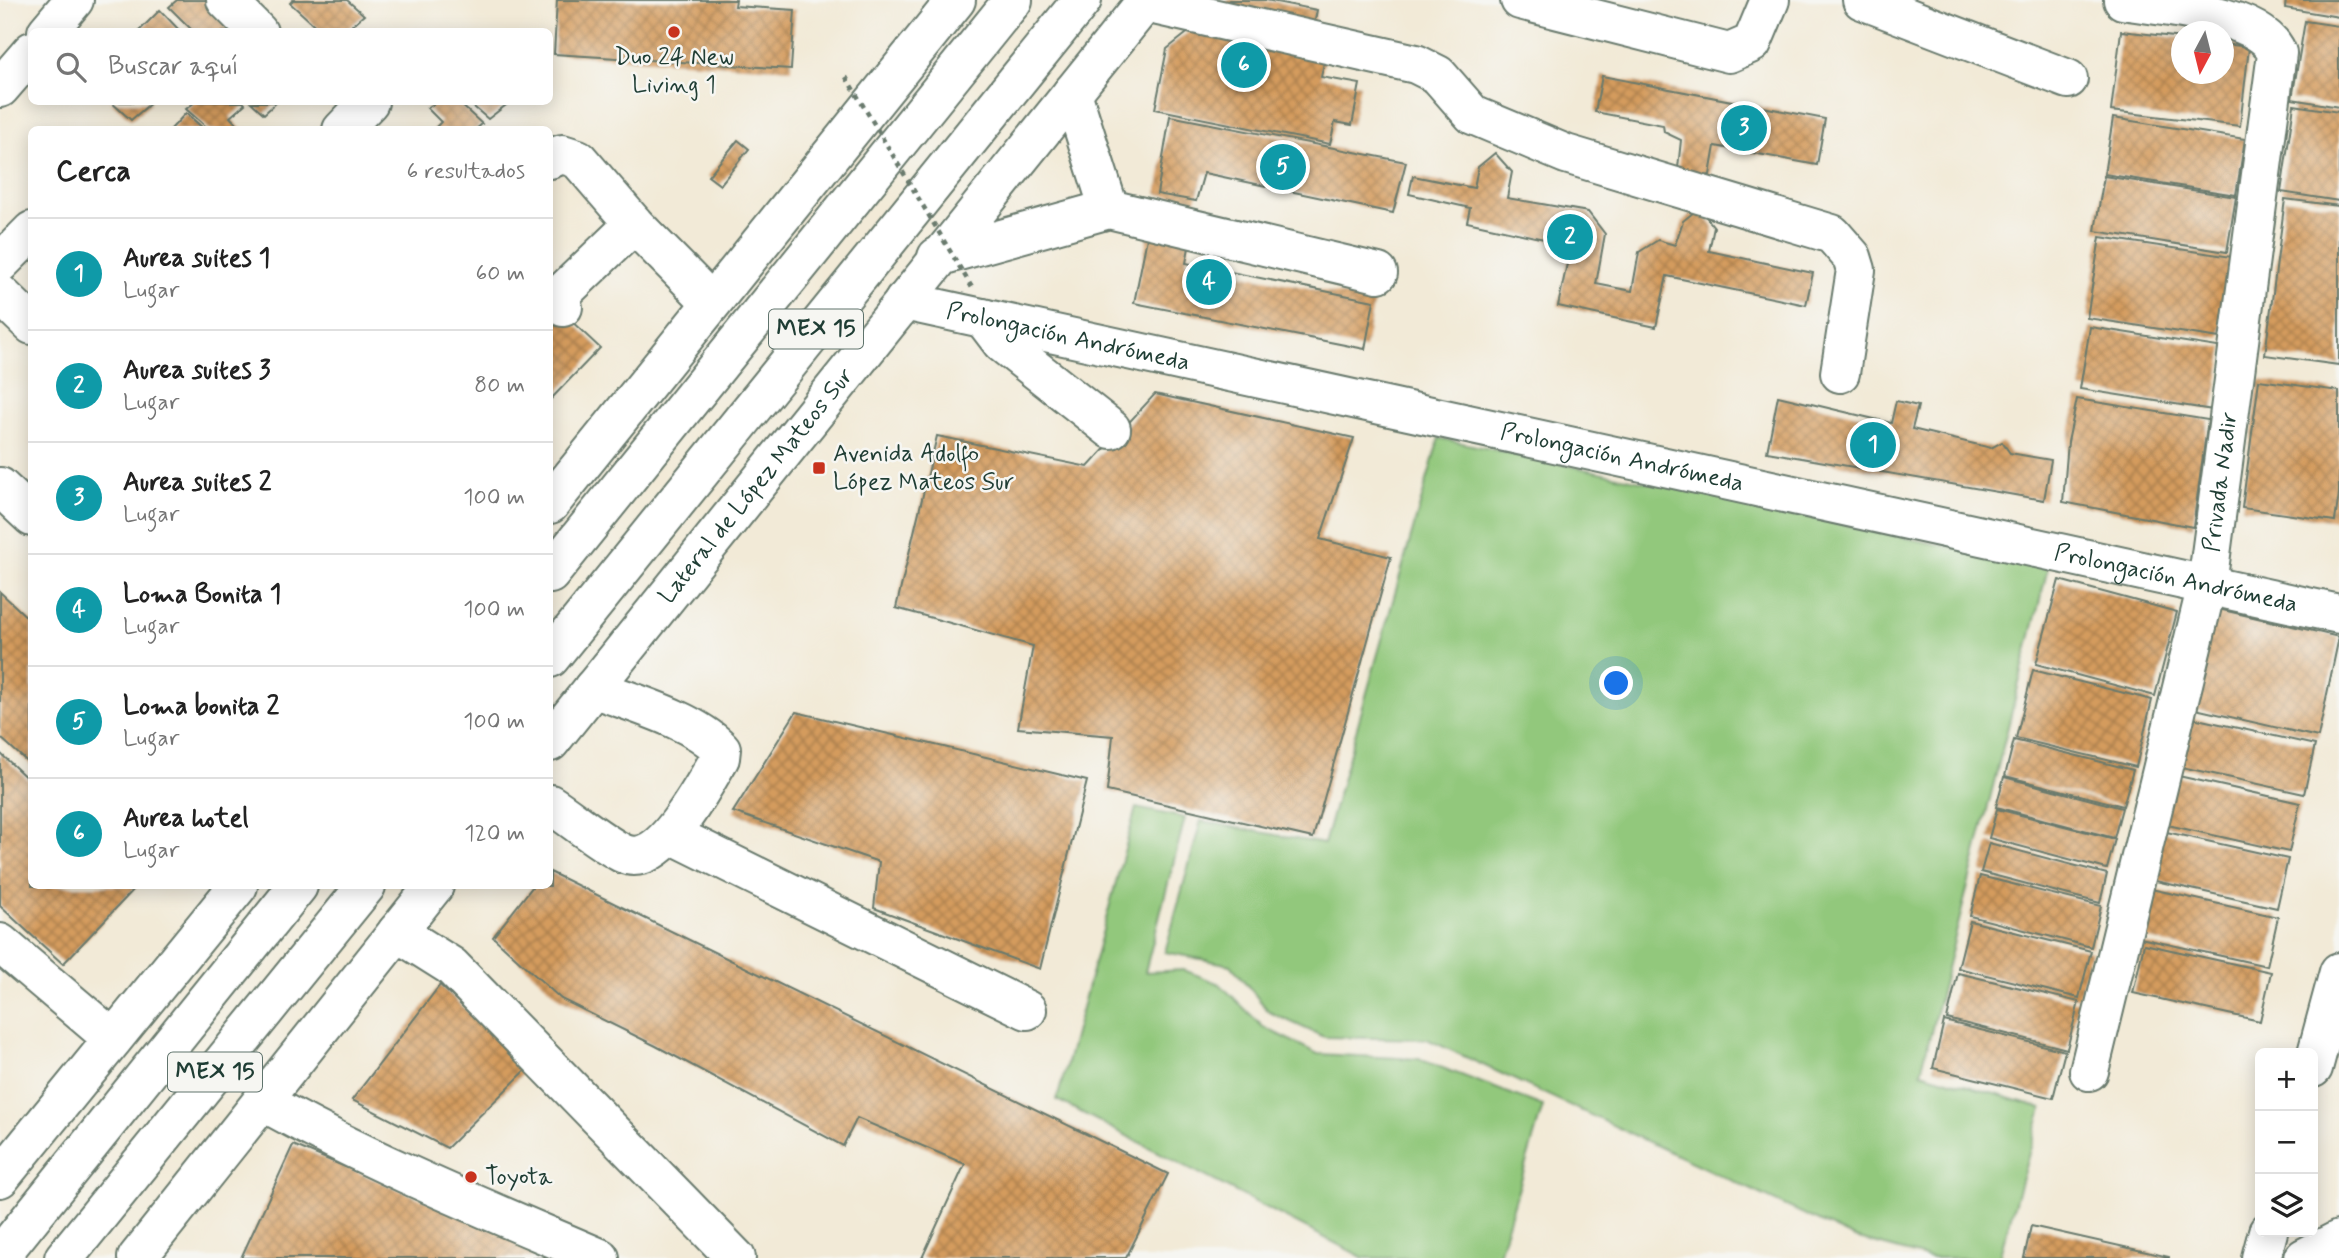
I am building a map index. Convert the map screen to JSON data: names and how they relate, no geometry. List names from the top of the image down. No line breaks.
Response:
{"streets":{"main road":["MEX 15","Prolongación Andrómeda","Privada Nadir","Lateral de López Mateos Sur"]},"crossings":[["Prolongación Andrómeda","Privada Nadir"],["Prolongación Andrómeda","Lateral de López Mateos Sur"]],"places":{"other":["Duo 24 New Living 1","Toyota"],"transit":["Avenida Adolfo López Mateos Sur"]},"north":"bottom","page":{"search":"Buscar aquí","pins":["6","3","5","2","4","1"],"heading":["Cerca","6 resultados"],"list":[{"mark":"1","name":"Aurea suites 1","note":"Lugar","value":"60 m"},{"mark":"2","name":"Aurea suites 3","note":"Lugar","value":"80 m"},{"mark":"3","name":"Aurea suites 2","note":"Lugar","value":"100 m"},{"mark":"4","name":"Loma Bonita 1","note":"Lugar","value":"100 m"},{"mark":"5","name":"Loma bonita 2","note":"Lugar","value":"100 m"},{"mark":"6","name":"Aurea hotel","note":"Lugar","value":"120 m"}],"map_buttons":["+","−"]}}
